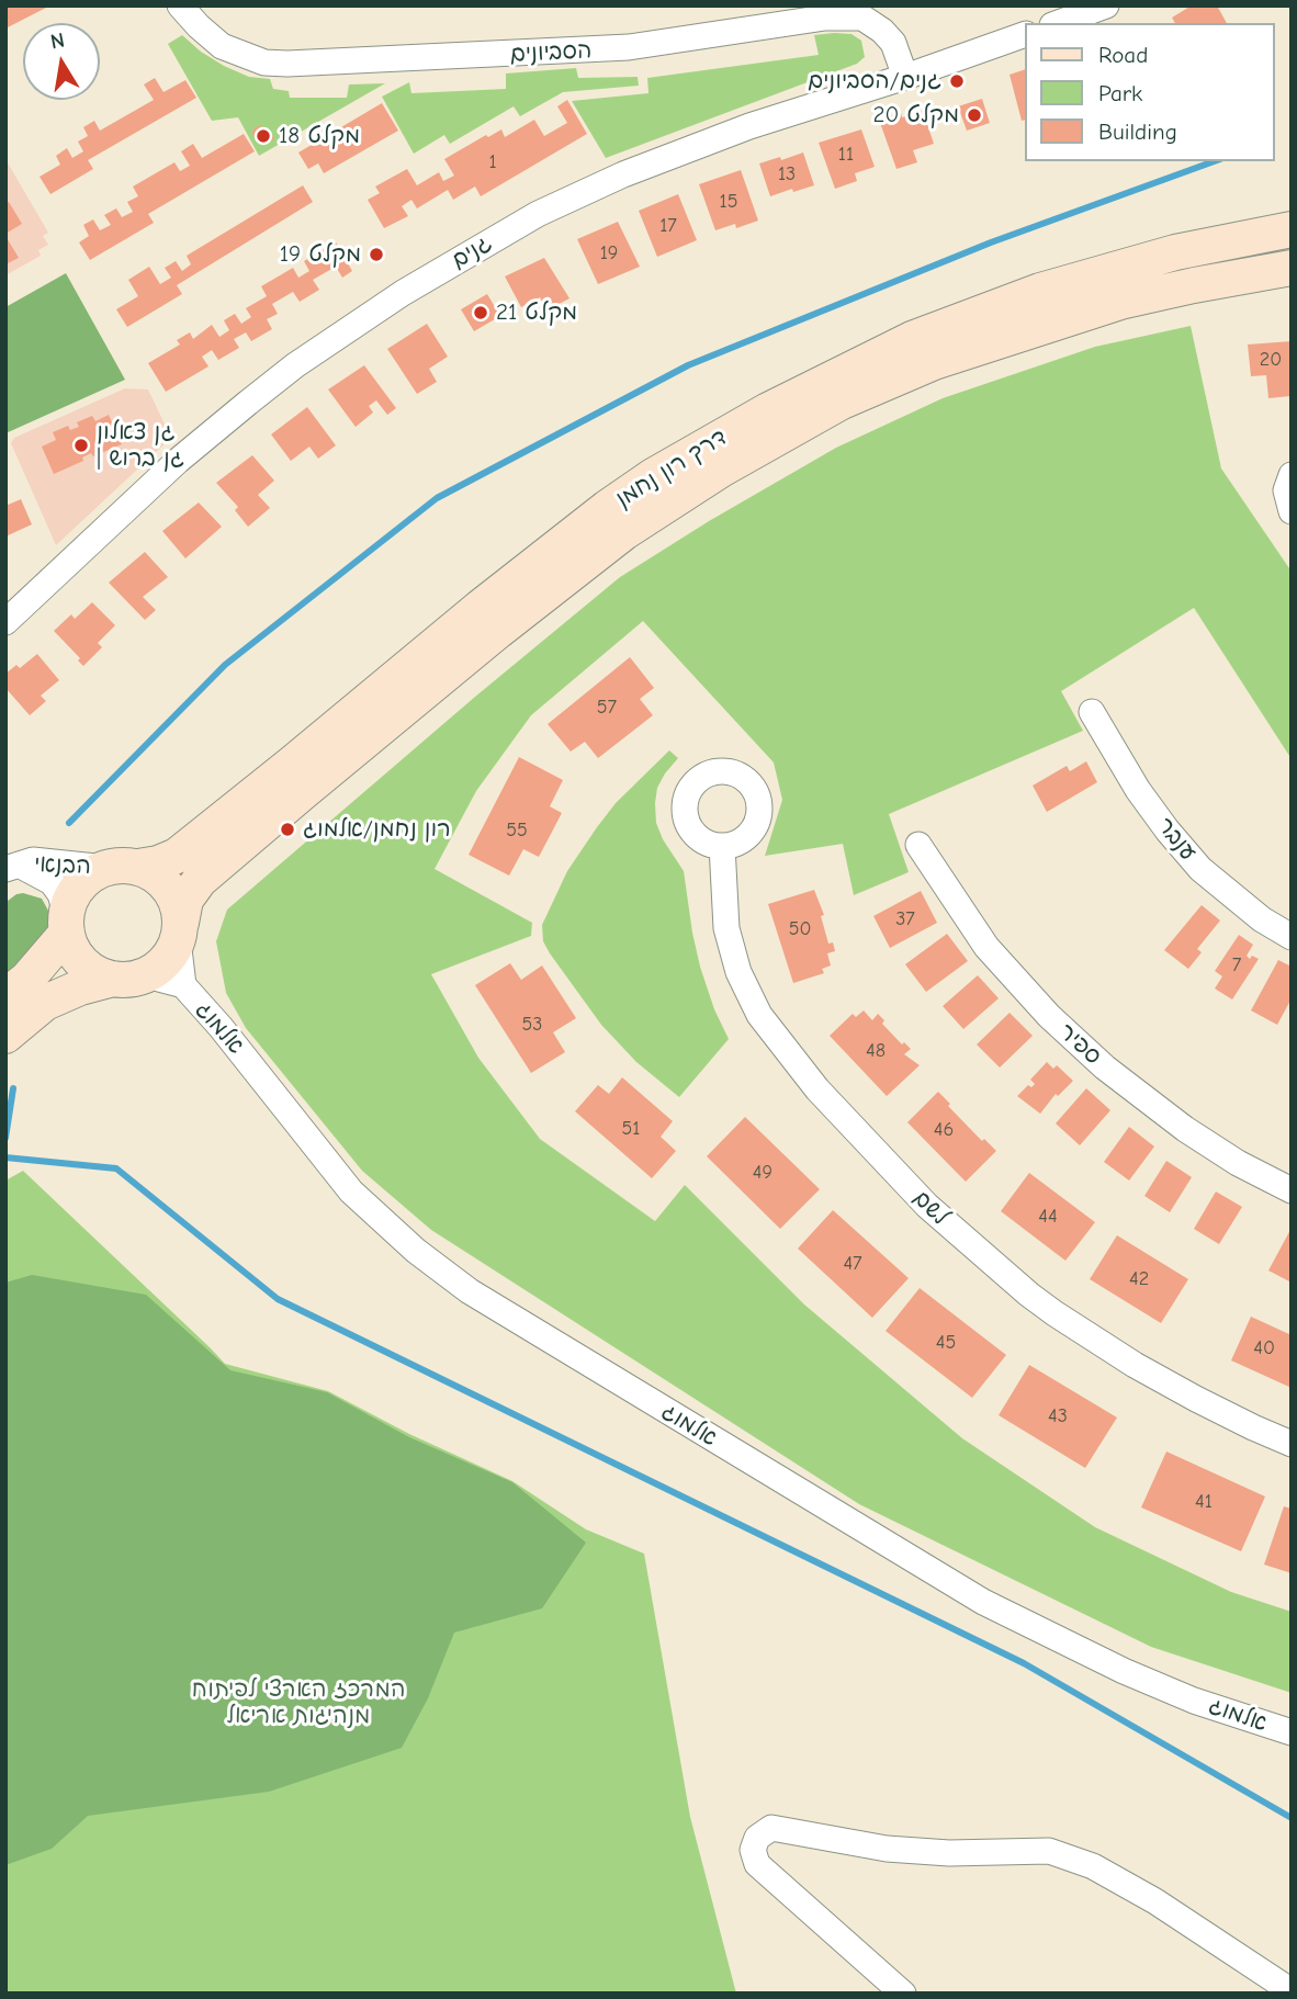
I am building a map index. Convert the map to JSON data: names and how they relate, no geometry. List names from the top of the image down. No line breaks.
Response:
{"streets":{"main road":["דרך רון נחמן"],"street":["הסביונים","גנים","ענבר","הבנאי","אלמוג","ספיר","לשם"]},"crossings":[["הסביונים","גנים"],["דרך רון נחמן","הבנאי"],["דרך רון נחמן","אלמוג"],["הבנאי","אלמוג"]],"parks":["המרכז הארצי לפיתוח מנהיגות אריאל"],"places":["גנים/הסביונים","מקלט 20","מקלט 18","מקלט 19","מקלט 21","גן צאלון | גן ברוש","רון נחמן/אלמוג"],"house_numbers":["11","1","13","15","17","19","20","57","55","37","50","7","53","48","51","46","49","44","47","42","45","40","43","41"],"legend":["Road","Park","Building"],"north":"top"}
